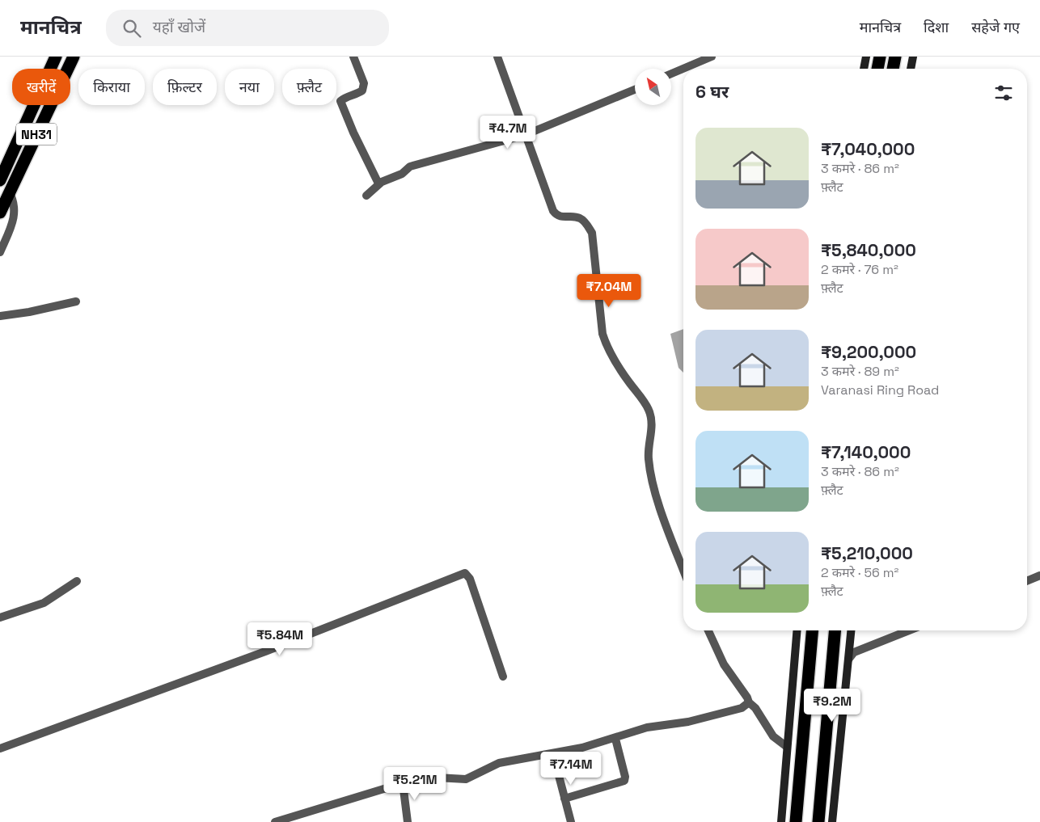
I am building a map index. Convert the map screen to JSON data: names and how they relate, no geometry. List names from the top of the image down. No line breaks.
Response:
{"streets":{"highway":["NH31"]},"north":"top left","page":{"header":"मानचित्र","search":"यहाँ खोजें","nav":["मानचित्र","दिशा","सहेजे गए"],"chip":["खरीदें","किराया","फ़िल्टर","नया","फ़्लैट"],"heading":"6 घर","price":["₹4.7M","₹7.04M","₹5.84M","₹9.2M","₹7.14M","₹5.21M"],"list":[{"name":"₹7,040,000","note":"3 कमरे · 86 m² · फ़्लैट"},{"name":"₹5,840,000","note":"2 कमरे · 76 m² · फ़्लैट"},{"name":"₹9,200,000","note":"3 कमरे · 89 m² · Varanasi Ring Road"},{"name":"₹7,140,000","note":"3 कमरे · 86 m² · फ़्लैट"},{"name":"₹5,210,000","note":"2 कमरे · 56 m² · फ़्लैट"}]}}
